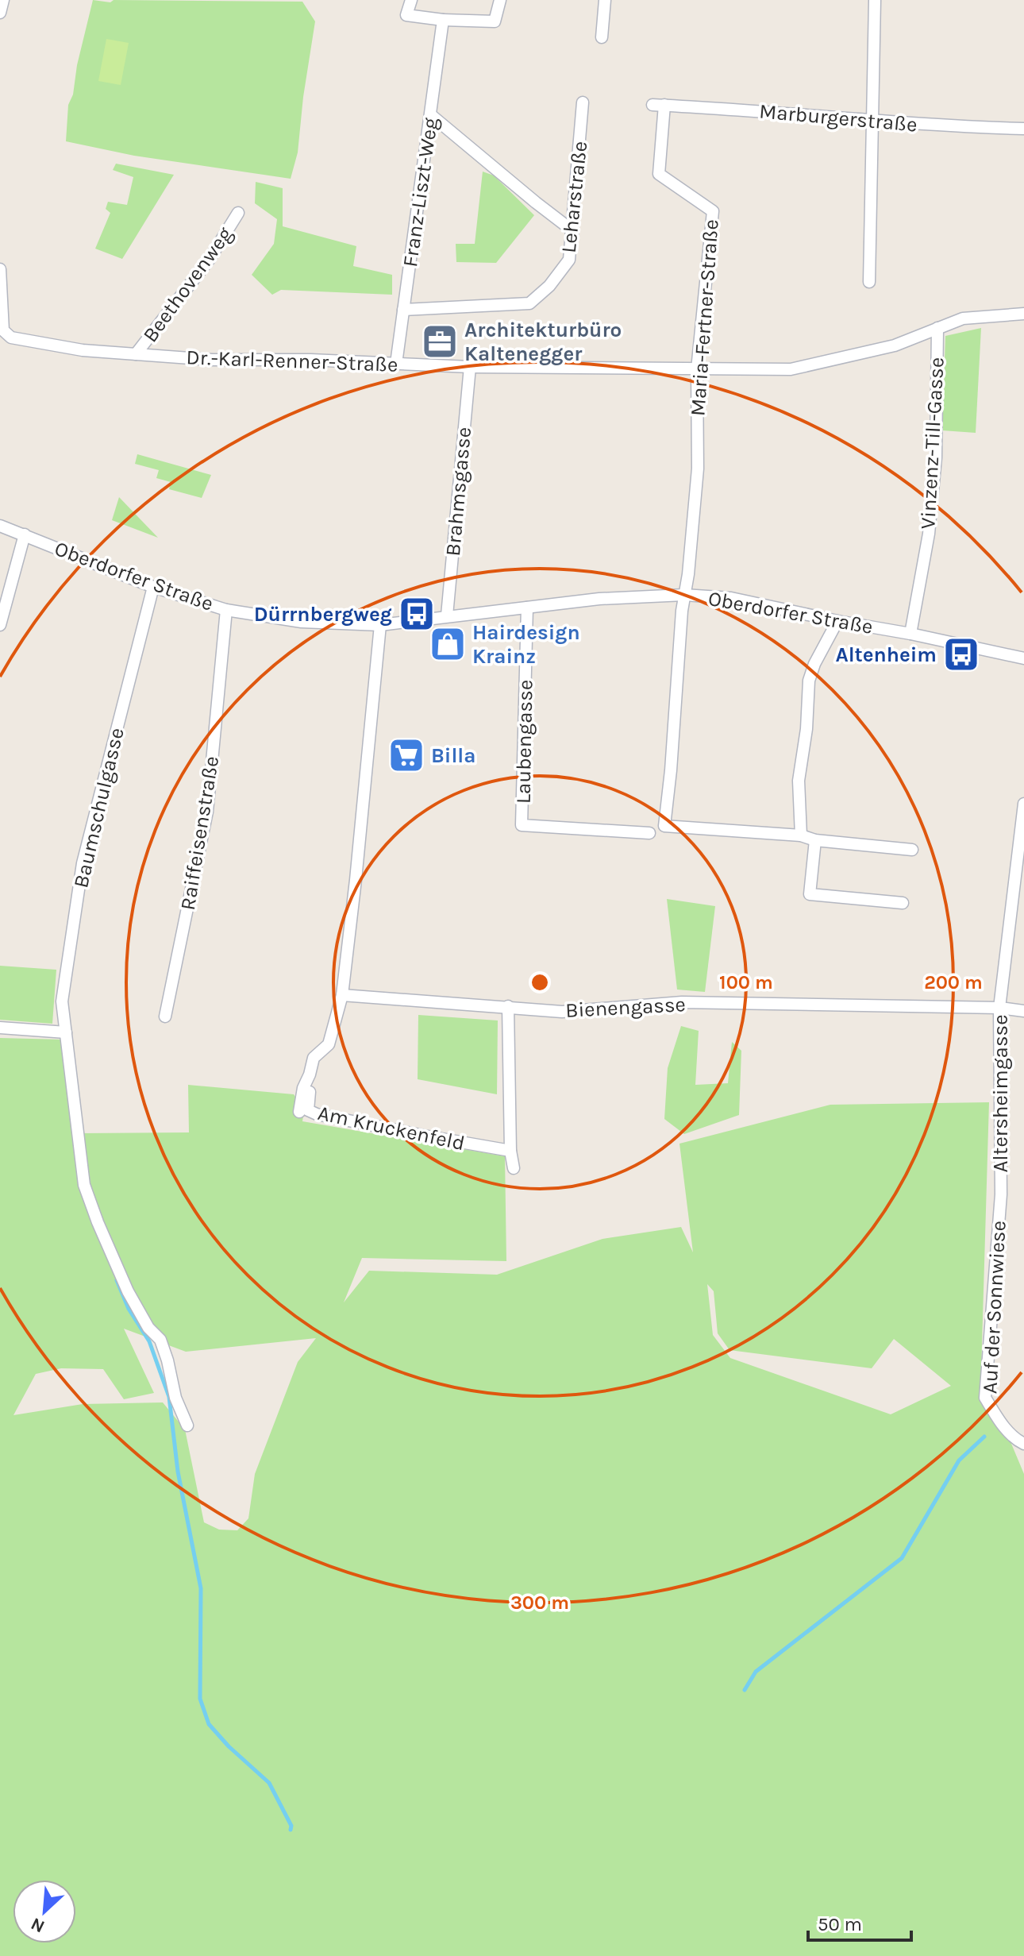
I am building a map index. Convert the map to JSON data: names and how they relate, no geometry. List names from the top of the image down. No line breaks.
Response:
{"streets":{"street":["Marburgerstraße","Franz-Liszt-Weg","Leharstraße","Beethovenweg","Maria-Fertner-Straße","Dr.-Karl-Renner-Straße","Vinzenz-Till-Gasse","Brahmsgasse","Oberdorfer Straße","Laubengasse","Baumschulgasse","Raiffeisenstraße","Bienengasse","Altersheimgasse","Am Kruckenfeld","Auf der Sonnwiese"]},"crossings":[["Marburgerstraße","Maria-Fertner-Straße"],["Franz-Liszt-Weg","Leharstraße"],["Franz-Liszt-Weg","Dr.-Karl-Renner-Straße"],["Beethovenweg","Dr.-Karl-Renner-Straße"],["Maria-Fertner-Straße","Dr.-Karl-Renner-Straße"],["Maria-Fertner-Straße","Oberdorfer Straße"],["Dr.-Karl-Renner-Straße","Vinzenz-Till-Gasse"],["Dr.-Karl-Renner-Straße","Brahmsgasse"],["Vinzenz-Till-Gasse","Oberdorfer Straße"],["Brahmsgasse","Oberdorfer Straße"],["Oberdorfer Straße","Laubengasse"],["Oberdorfer Straße","Baumschulgasse"],["Oberdorfer Straße","Raiffeisenstraße"],["Bienengasse","Altersheimgasse"],["Altersheimgasse","Auf der Sonnwiese"]],"places":{"office":["Architekturbüro Kaltenegger"],"bus stop":["Dürrnbergweg","Altenheim"],"shop":["Hairdesign Krainz"],"supermarket":["Billa"]},"scale_bar":"50 m","north":"bottom left","rings":["100 m","200 m","300 m"]}
